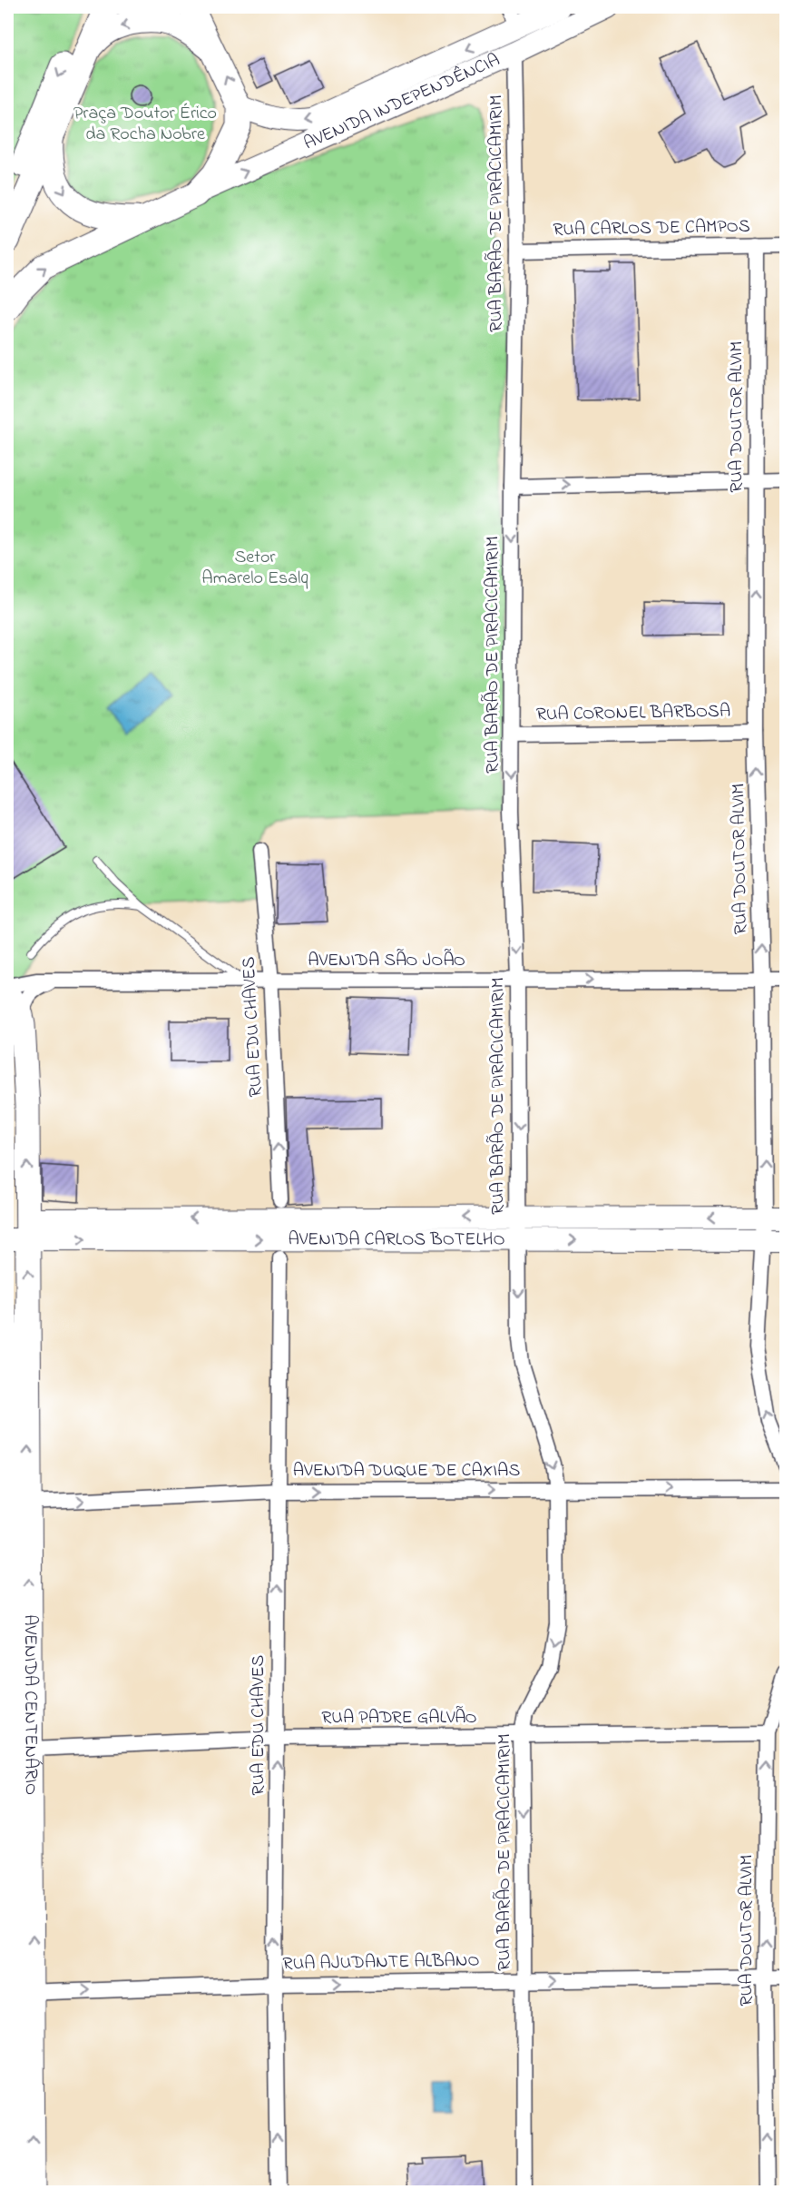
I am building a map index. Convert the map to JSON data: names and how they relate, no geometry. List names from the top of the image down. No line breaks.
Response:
{"streets":{"highway":["AVENIDA CENTENÁRIO"],"main road":["AVENIDA INDEPENDÊNCIA","AVENIDA CARLOS BOTELHO"],"street":["RUA BARÃO DE PIRACICAMIRIM","RUA CARLOS DE CAMPOS","RUA DOUTOR ALVIM","RUA CORONEL BARBOSA","AVENIDA SÃO JOÃO","RUA EDU CHAVES","AVENIDA DUQUE DE CAXIAS","RUA PADRE GALVÃO","RUA AJUDANTE ALBANO"]},"crossings":[["AVENIDA INDEPENDÊNCIA","RUA BARÃO DE PIRACICAMIRIM"],["RUA BARÃO DE PIRACICAMIRIM","RUA CARLOS DE CAMPOS"],["RUA BARÃO DE PIRACICAMIRIM","RUA CORONEL BARBOSA"],["RUA BARÃO DE PIRACICAMIRIM","AVENIDA SÃO JOÃO"],["RUA BARÃO DE PIRACICAMIRIM","AVENIDA CARLOS BOTELHO"],["RUA BARÃO DE PIRACICAMIRIM","AVENIDA DUQUE DE CAXIAS"],["RUA BARÃO DE PIRACICAMIRIM","RUA PADRE GALVÃO"],["RUA BARÃO DE PIRACICAMIRIM","RUA AJUDANTE ALBANO"],["RUA CARLOS DE CAMPOS","RUA DOUTOR ALVIM"],["RUA DOUTOR ALVIM","RUA CORONEL BARBOSA"],["RUA DOUTOR ALVIM","AVENIDA SÃO JOÃO"],["RUA DOUTOR ALVIM","AVENIDA CARLOS BOTELHO"],["RUA DOUTOR ALVIM","RUA PADRE GALVÃO"],["RUA DOUTOR ALVIM","RUA AJUDANTE ALBANO"],["AVENIDA SÃO JOÃO","RUA EDU CHAVES"],["RUA EDU CHAVES","AVENIDA DUQUE DE CAXIAS"],["RUA EDU CHAVES","RUA PADRE GALVÃO"],["RUA EDU CHAVES","RUA AJUDANTE ALBANO"],["AVENIDA CARLOS BOTELHO","AVENIDA CENTENÁRIO"],["AVENIDA DUQUE DE CAXIAS","AVENIDA CENTENÁRIO"],["AVENIDA CENTENÁRIO","RUA PADRE GALVÃO"],["AVENIDA CENTENÁRIO","RUA AJUDANTE ALBANO"]],"one_way":["RUA BARÃO DE PIRACICAMIRIM","RUA DOUTOR ALVIM","RUA EDU CHAVES","AVENIDA DUQUE DE CAXIAS","RUA AJUDANTE ALBANO"],"parks":["Praça Doutor Érico da Rocha Nobre","Setor Amarelo Esalq"]}
